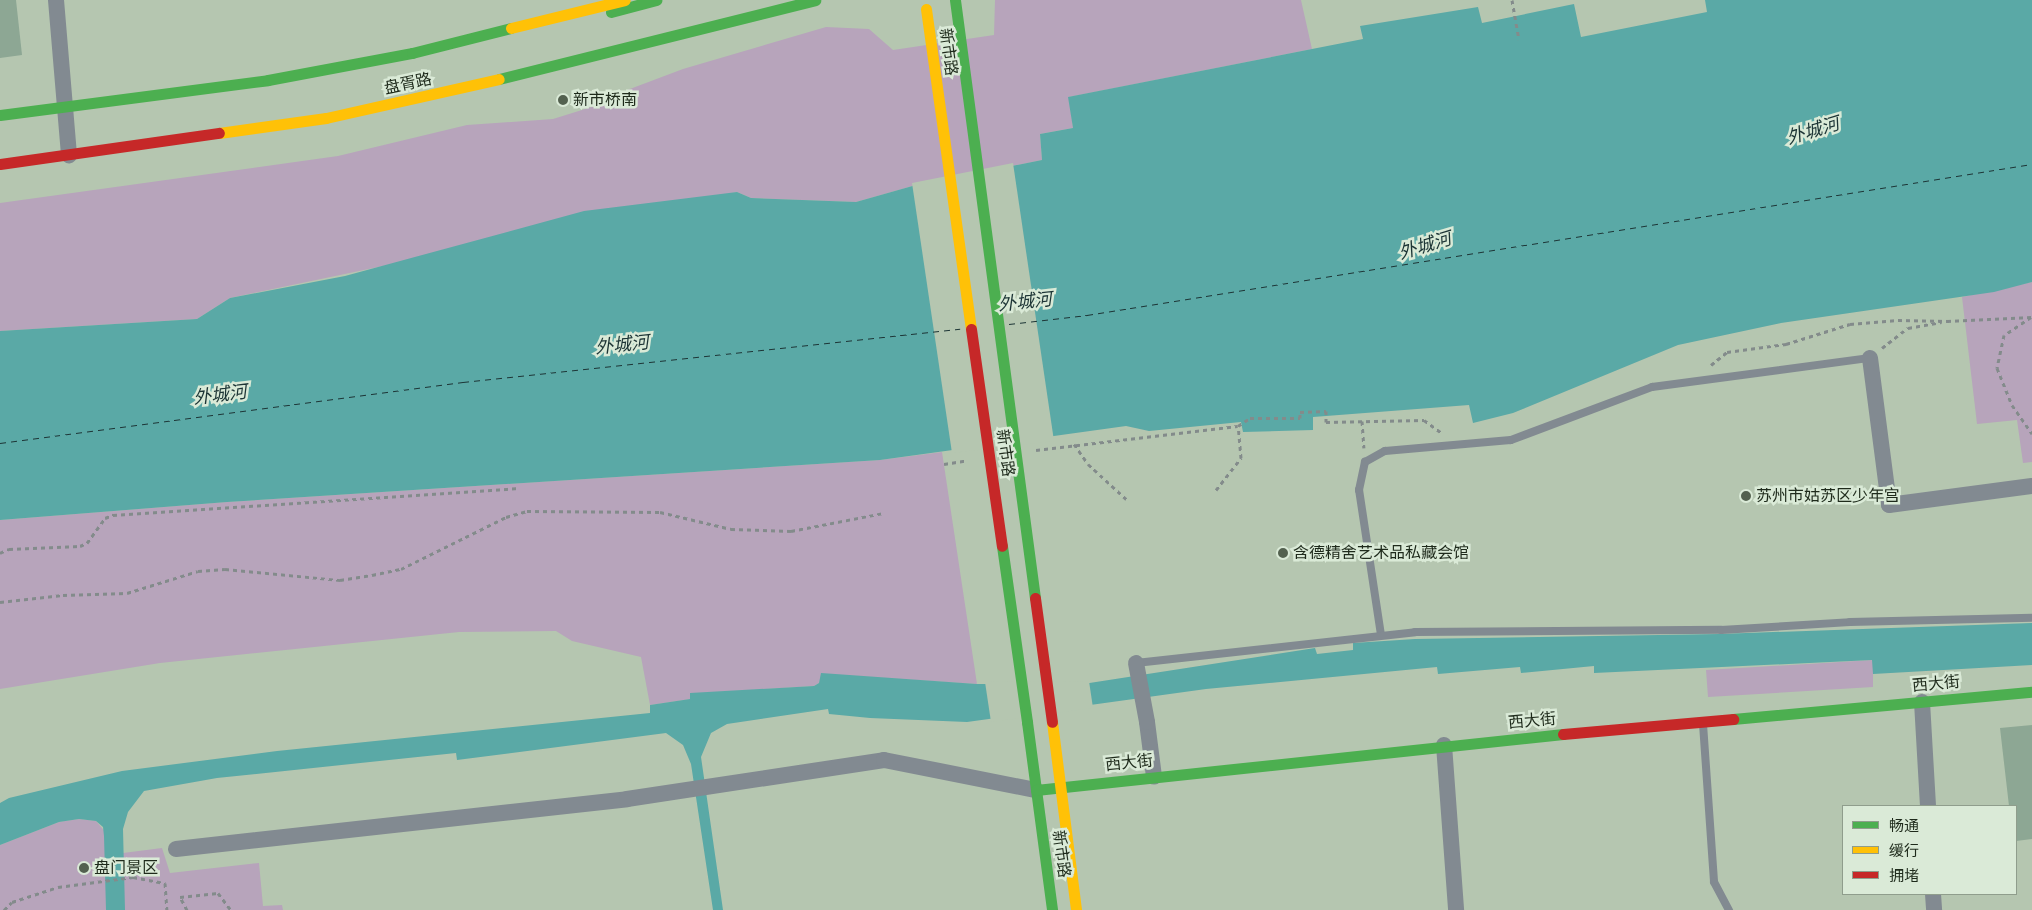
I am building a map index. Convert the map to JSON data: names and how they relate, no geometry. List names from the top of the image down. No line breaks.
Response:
{"streets":{"main road":["新市路","盘胥路","西大街"]},"crossings":[["新市路","西大街"]],"water":["外城河"],"places":["新市桥南","苏州市姑苏区少年宫","含德精舍艺术品私藏会馆","盘门景区"],"legend":["畅通","缓行","拥堵"]}
